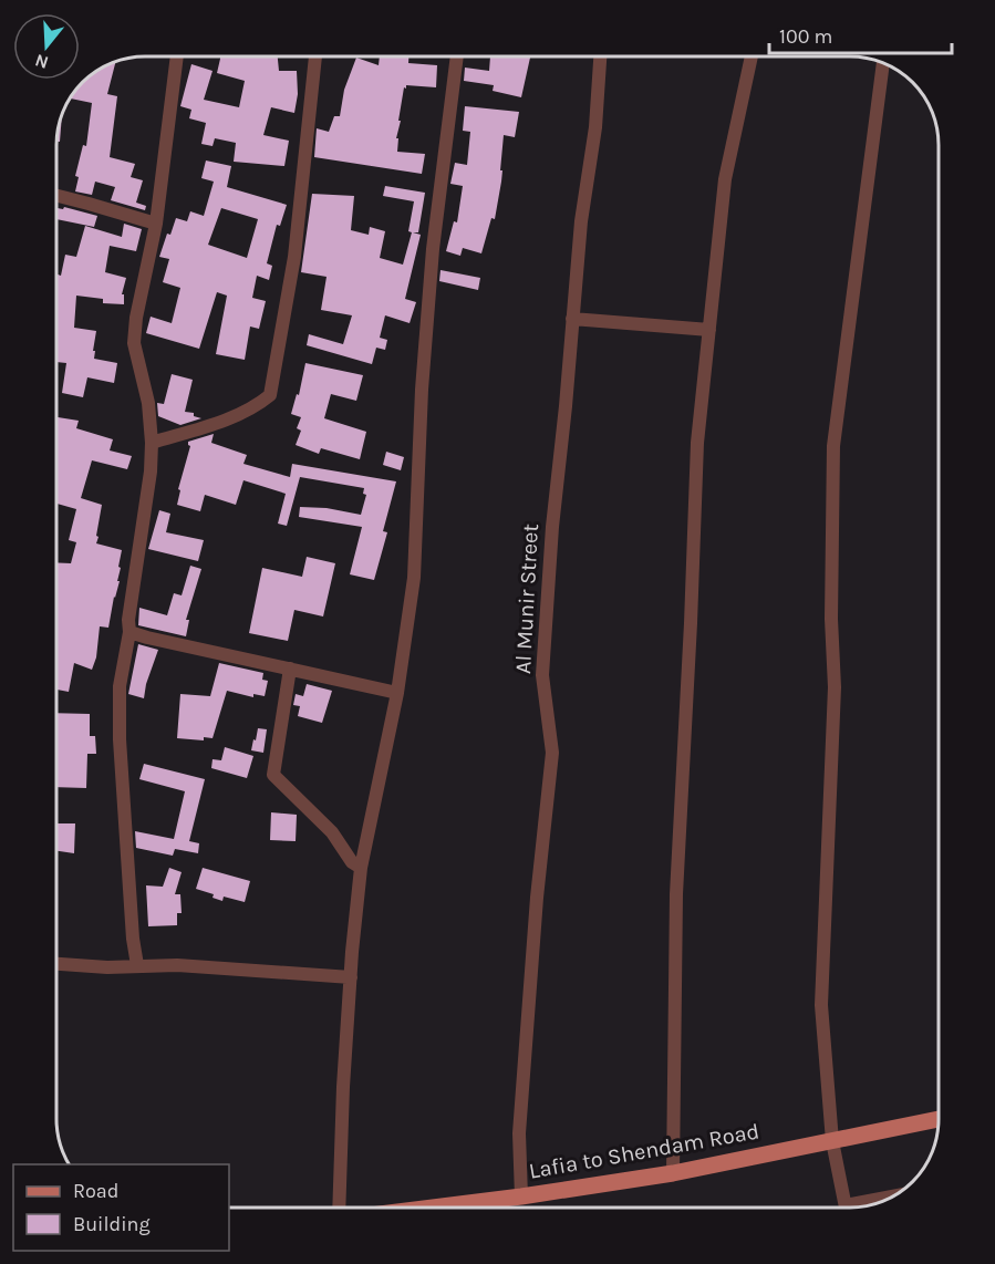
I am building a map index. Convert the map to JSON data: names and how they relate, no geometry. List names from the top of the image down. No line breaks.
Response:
{"streets":{"main road":["Lafia to Shendam Road"],"street":["Al Munir Street"]},"crossings":[["Al Munir Street","Lafia to Shendam Road"]],"legend":["Road","Building"],"scale_bar":"100 m","north":"bottom"}
